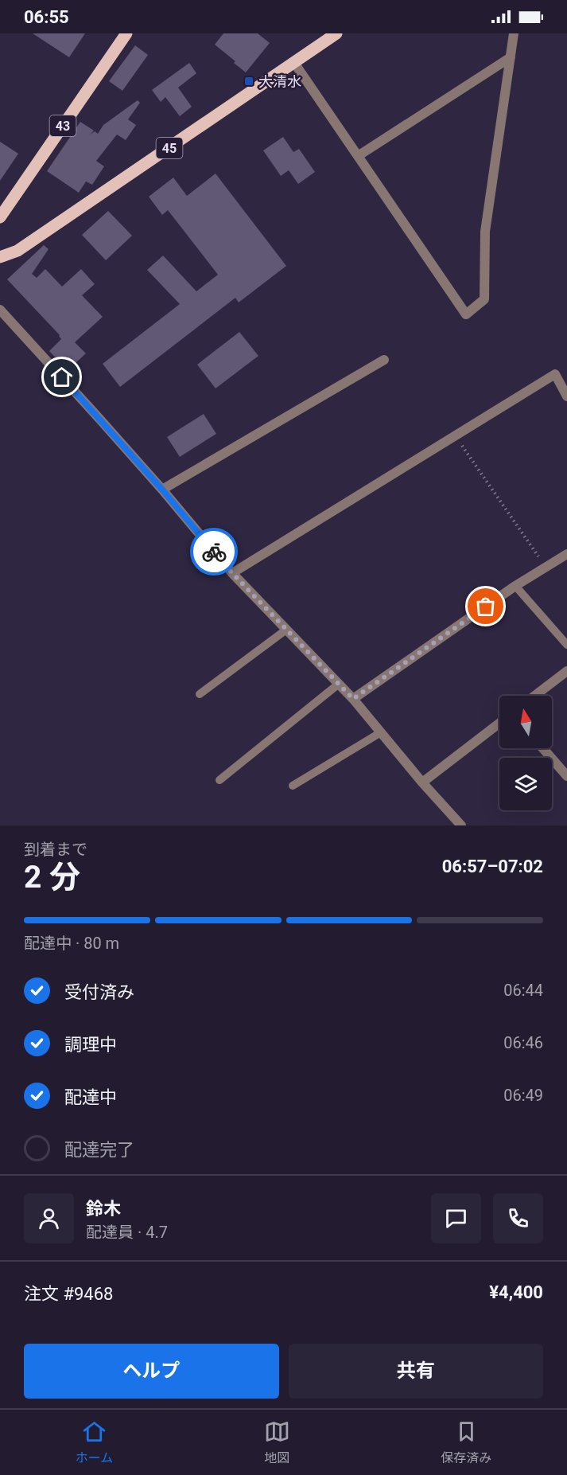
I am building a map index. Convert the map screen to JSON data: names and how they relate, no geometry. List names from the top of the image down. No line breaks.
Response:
{"streets":{"main road":["43","45"]},"places":{"transit":["大清水"]},"north":"top","page":{"status":"06:55","heading":["2 分","到着まで","06:57–07:02"],"panel":["鈴木","配達員 · 4.7","注文 #9468","¥4,400"],"bar":"配達中 · 80 m","list":[["受付済み","06:44"],["調理中","06:46"],["配達中","06:49"],"配達完了"],"buttons":["ヘルプ","共有"],"tabs":["ホーム","地図","保存済み"]}}
